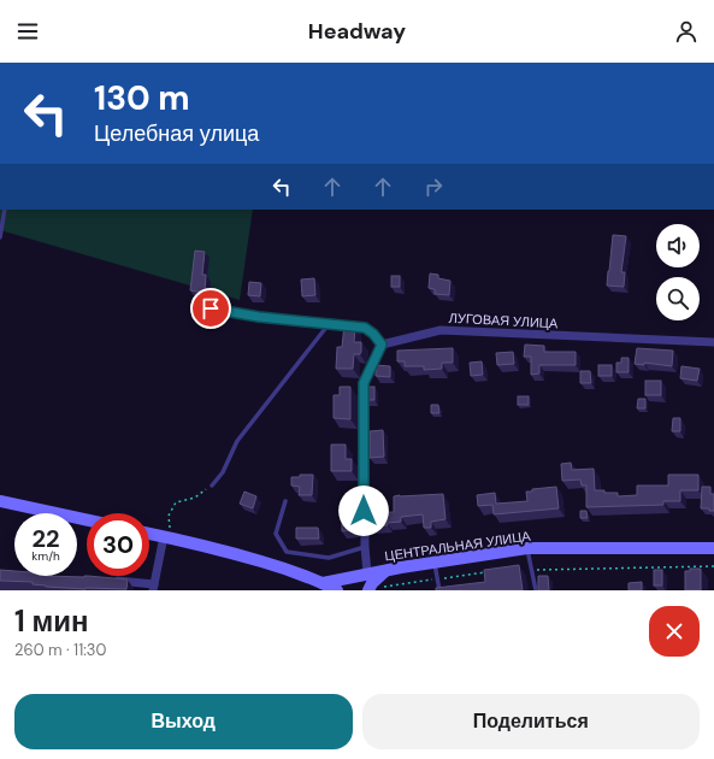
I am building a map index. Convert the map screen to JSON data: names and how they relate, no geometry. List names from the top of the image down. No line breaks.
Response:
{"streets":{"main road":["ЦЕНТРАЛЬНАЯ УЛИЦА"],"street":["ЛУГОВАЯ УЛИЦА"]},"page":{"header":"Headway","turn":["130 m","Целебная улица"],"speed":"22 km/h","limit":"30","heading":["1 мин","260 m · 11:30"],"buttons":["Выход","Поделиться"]}}
